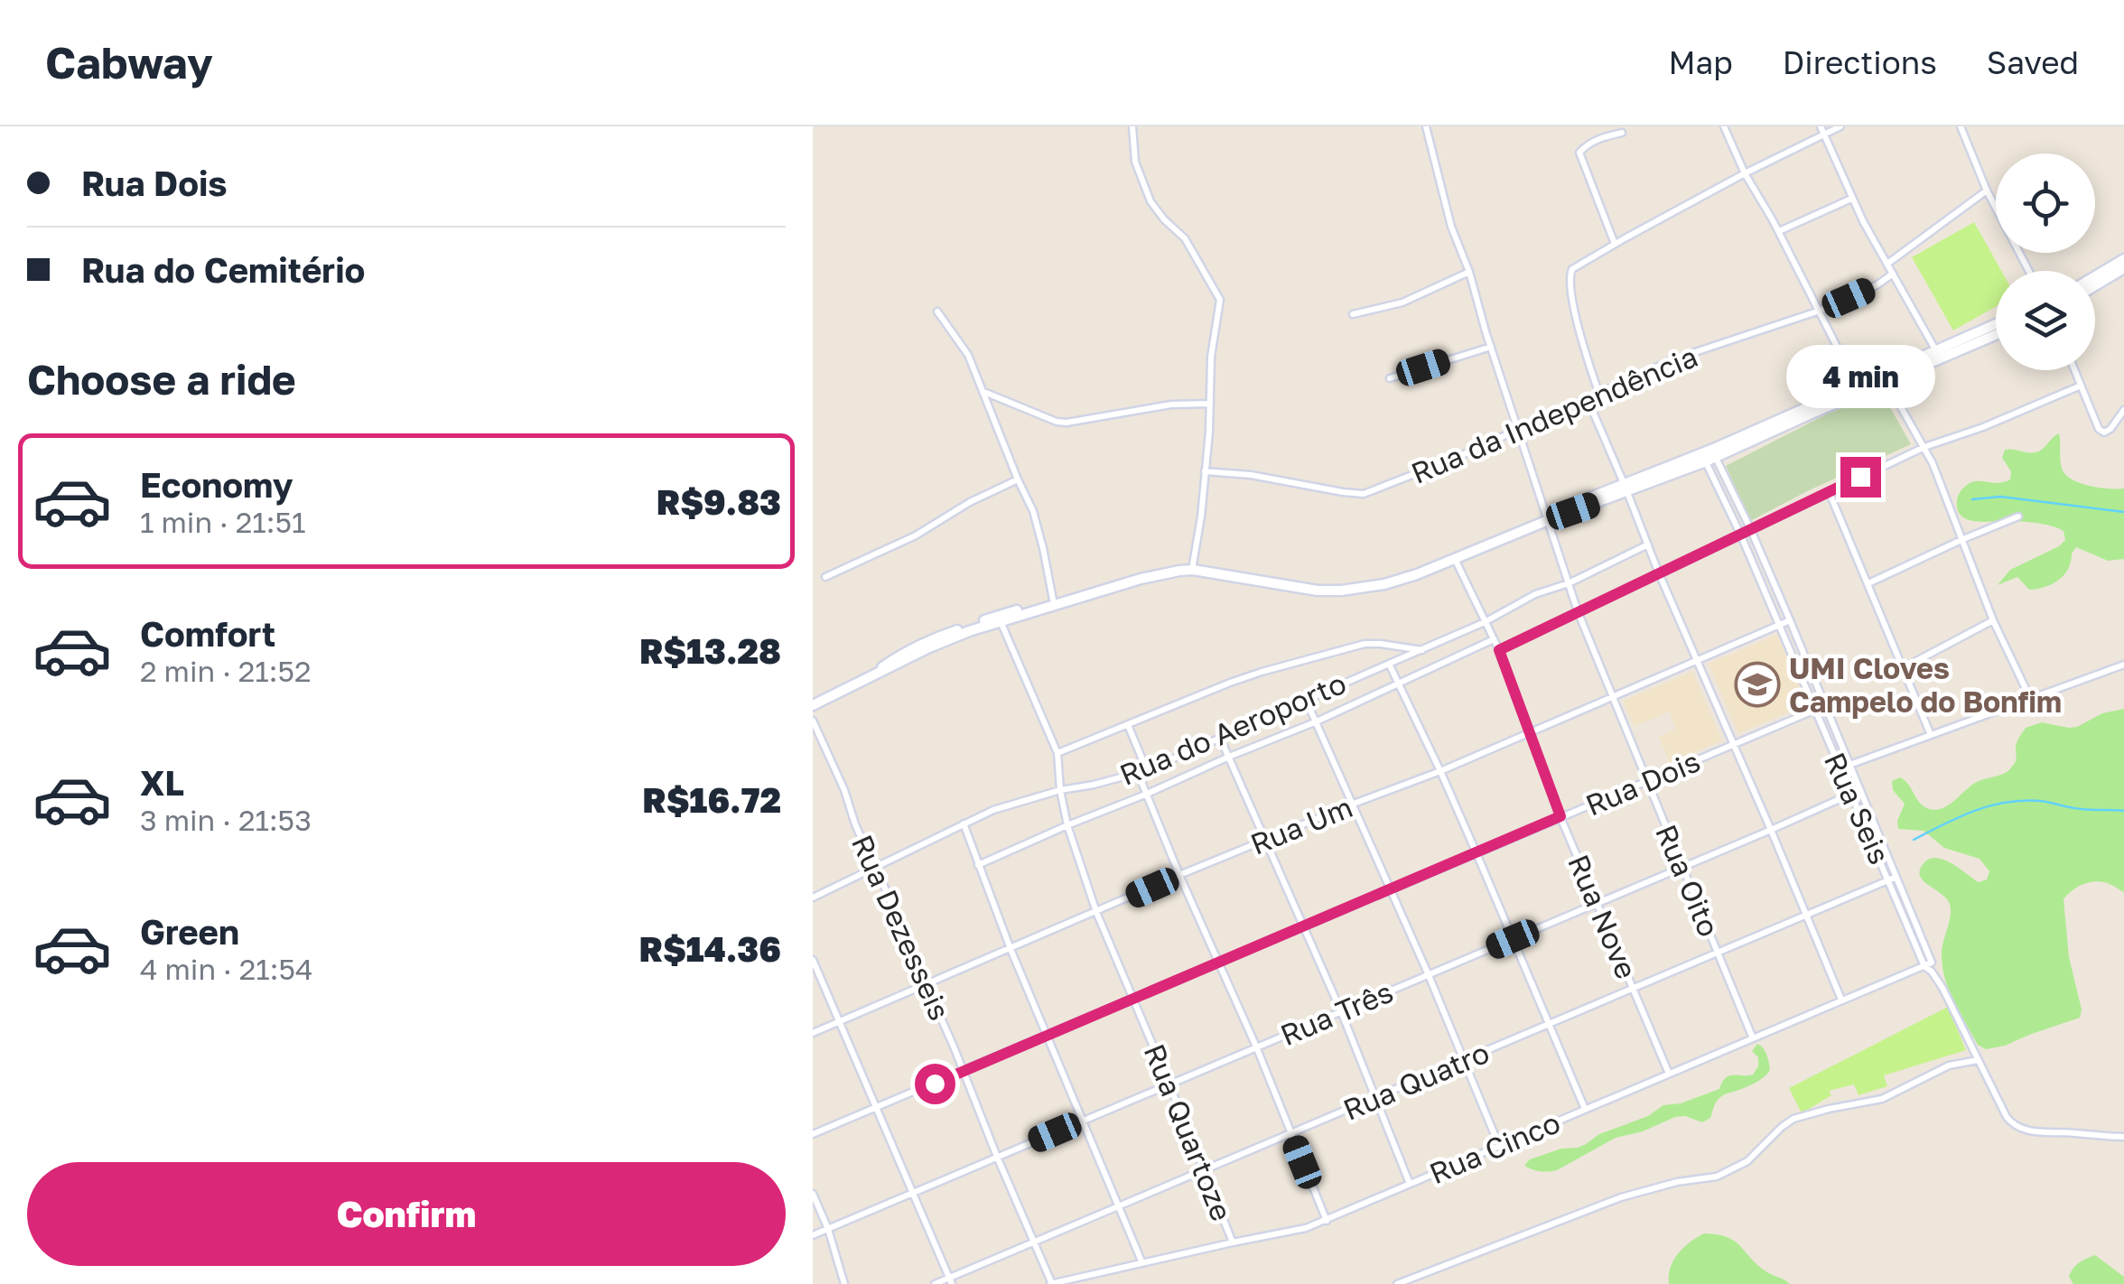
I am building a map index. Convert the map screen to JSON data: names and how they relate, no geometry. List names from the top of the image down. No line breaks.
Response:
{"streets":{"street":["Rua da Independência","Rua do Aeroporto","Rua Dois","Rua Seis","Rua Um","Rua Oito","Rua Nove","Rua Dezesseis","Rua Três","Rua Quatro","Rua Quartoze","Rua Cinco"]},"crossings":[["Rua do Aeroporto","Rua Oito"],["Rua do Aeroporto","Rua Nove"],["Rua do Aeroporto","Rua Dezesseis"],["Rua do Aeroporto","Rua Quartoze"],["Rua Dois","Rua Seis"],["Rua Dois","Rua Oito"],["Rua Dois","Rua Nove"],["Rua Dois","Rua Dezesseis"],["Rua Dois","Rua Quartoze"],["Rua Seis","Rua Um"],["Rua Seis","Rua Três"],["Rua Seis","Rua Quatro"],["Rua Seis","Rua Cinco"],["Rua Um","Rua Oito"],["Rua Um","Rua Nove"],["Rua Um","Rua Dezesseis"],["Rua Um","Rua Quartoze"],["Rua Oito","Rua Três"],["Rua Oito","Rua Quatro"],["Rua Oito","Rua Cinco"],["Rua Nove","Rua Três"],["Rua Nove","Rua Quatro"],["Rua Nove","Rua Cinco"],["Rua Dezesseis","Rua Três"],["Rua Dezesseis","Rua Quatro"],["Rua Dezesseis","Rua Cinco"],["Rua Três","Rua Quartoze"],["Rua Quatro","Rua Quartoze"],["Rua Quartoze","Rua Cinco"]],"places":{"school or university":["UMI Cloves Campelo do Bonfim"]},"page":{"header":"Cabway","nav":["Map","Directions","Saved"],"banner":["Rua Dois","Rua do Cemitério"],"heading":"Choose a ride","bubble":"4 min","list":[{"name":"Economy","note":"1 min · 21:51","value":"R$9.83"},{"name":"Comfort","note":"2 min · 21:52","value":"R$13.28"},{"name":"XL","note":"3 min · 21:53","value":"R$16.72"},{"name":"Green","note":"4 min · 21:54","value":"R$14.36"}],"buttons":"Confirm"}}
